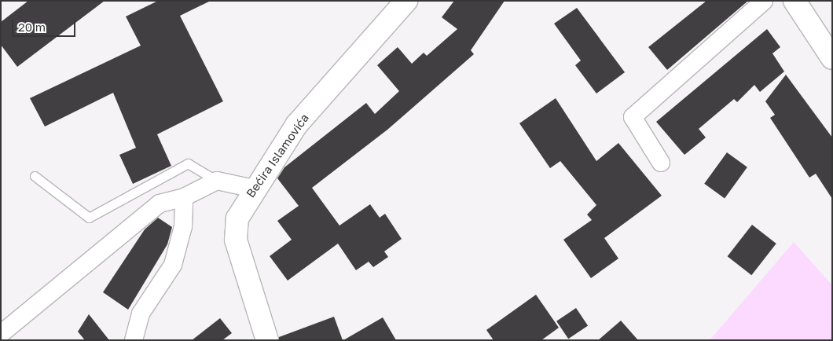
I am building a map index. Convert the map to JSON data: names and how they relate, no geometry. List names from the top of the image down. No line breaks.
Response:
{"streets":{"street":["Bećira Islamovića"]},"scale_bar":"20 m"}
